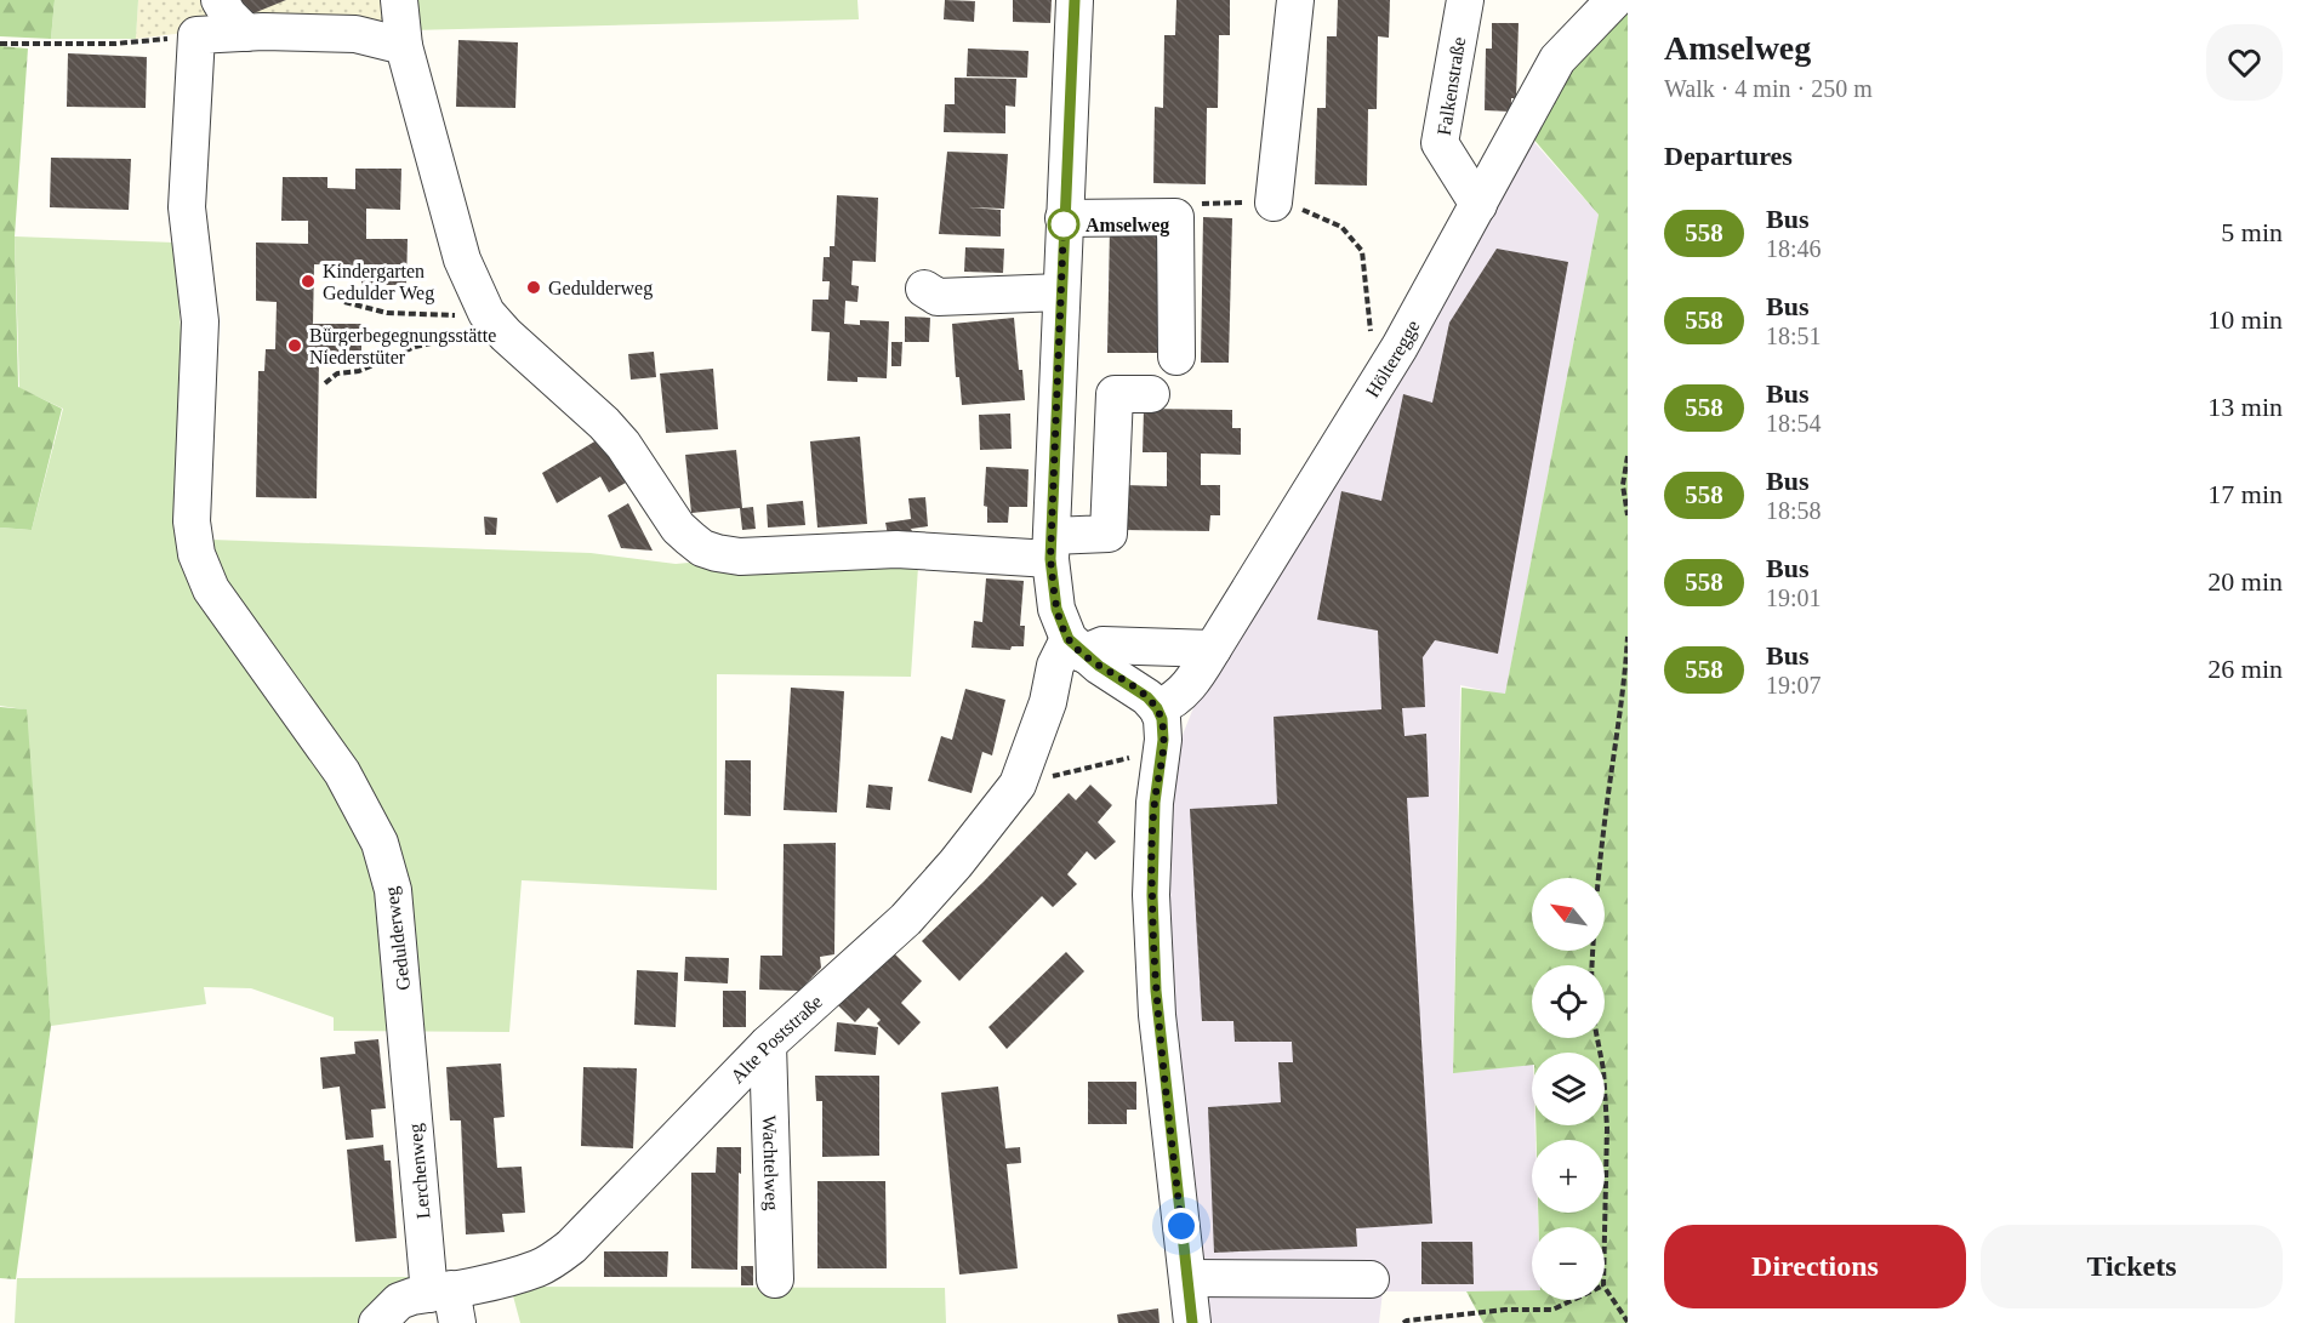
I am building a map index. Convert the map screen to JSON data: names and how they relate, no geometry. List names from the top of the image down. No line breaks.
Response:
{"streets":{"street":["Falkenstraße","Hölteregge","Gedulderweg","Alte Poststraße","Wachtelweg","Lerchenweg"]},"crossings":[["Falkenstraße","Hölteregge"],["Gedulderweg","Lerchenweg"],["Alte Poststraße","Wachtelweg"],["Alte Poststraße","Lerchenweg"]],"places":["Amselweg","Kindergarten Gedulder Weg","Gedulderweg","Bürgerbegegnungsstätte Niederstüter"],"lines":["bus line 558"],"north":"top left","page":{"heading":[["Amselweg","Walk · 4 min · 250 m"],"Departures"],"list":[{"mark":"558","name":"Bus","note":"18:46","value":"5 min"},{"mark":"558","name":"Bus","note":"18:51","value":"10 min"},{"mark":"558","name":"Bus","note":"18:54","value":"13 min"},{"mark":"558","name":"Bus","note":"18:58","value":"17 min"},{"mark":"558","name":"Bus","note":"19:01","value":"20 min"},{"mark":"558","name":"Bus","note":"19:07","value":"26 min"}],"map_buttons":["+","−"],"buttons":["Directions","Tickets"]}}
